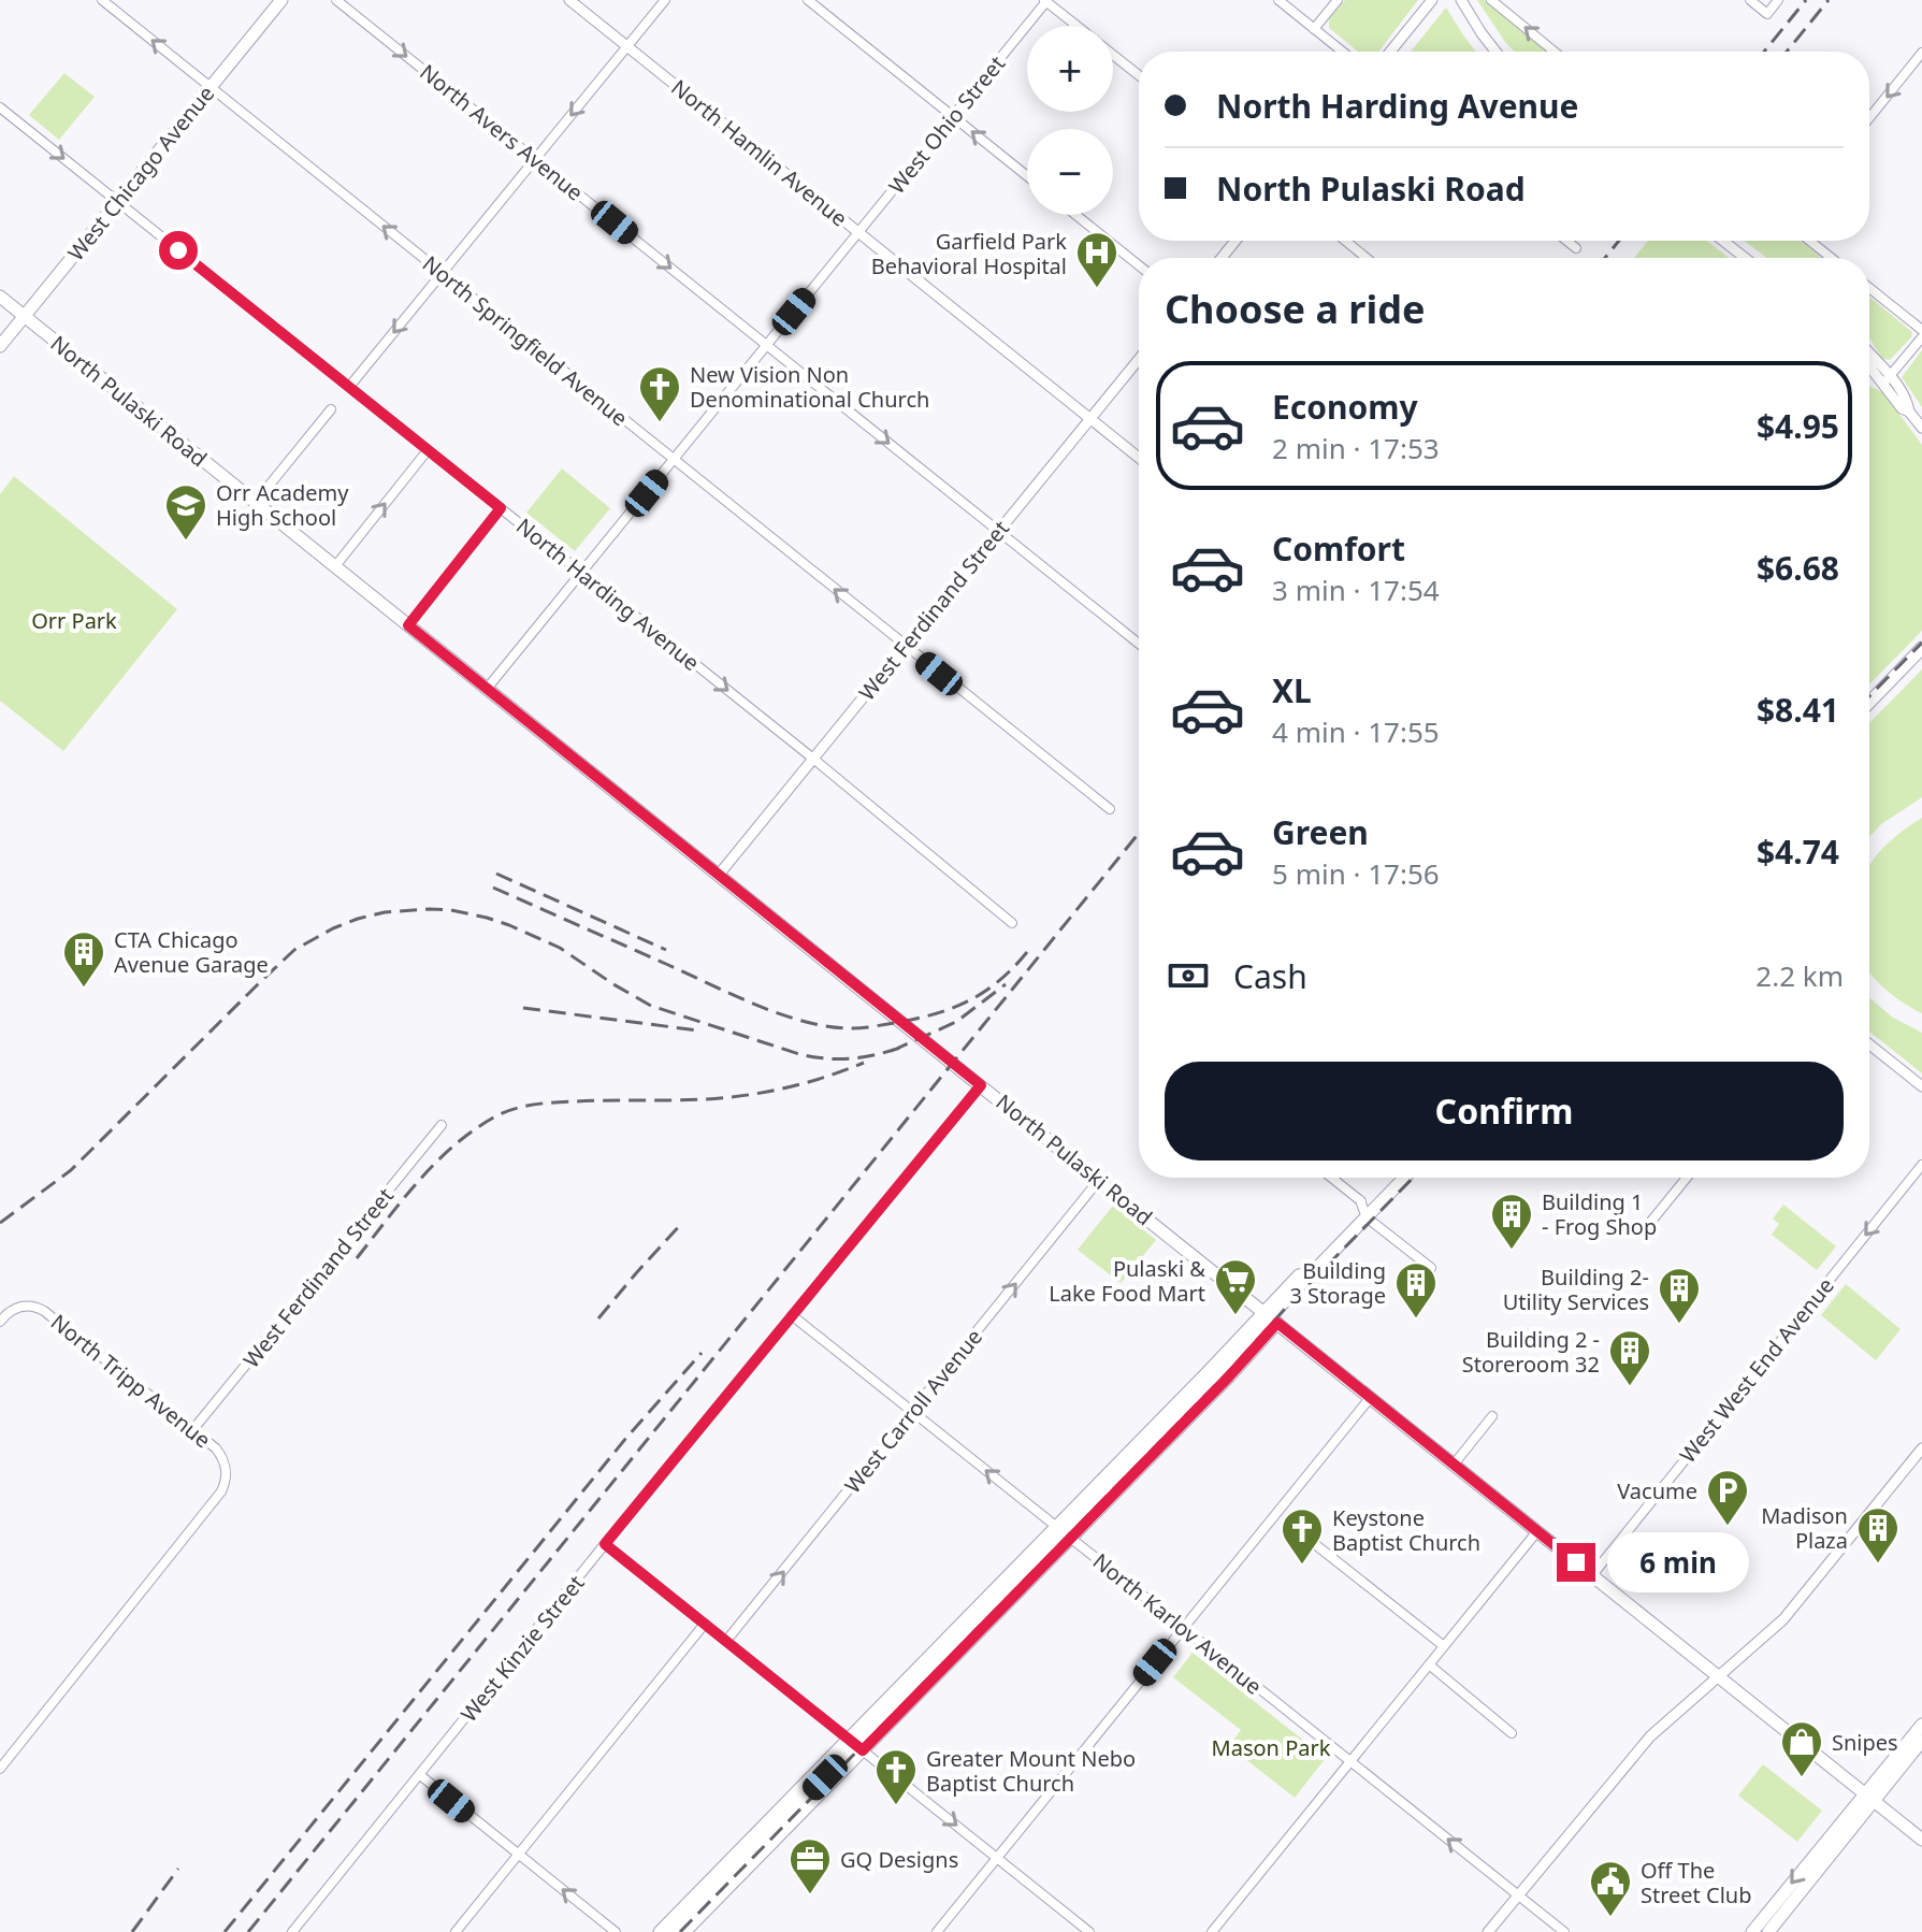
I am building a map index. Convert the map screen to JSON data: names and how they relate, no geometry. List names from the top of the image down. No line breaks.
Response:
{"streets":{"main road":["West Chicago Avenue","North Pulaski Road"],"street":["West Ohio Street","North Avers Avenue","North Hamlin Avenue","North Springfield Avenue","North Harding Avenue","West Ferdinand Street","West West End Avenue","North Tripp Avenue","West Carroll Avenue","North Karlov Avenue","West Kinzie Street"]},"crossings":[["West Ohio Street","North Avers Avenue"],["West Ohio Street","North Hamlin Avenue"],["West Ohio Street","North Springfield Avenue"],["West Ohio Street","North Pulaski Road"],["West Ohio Street","North Harding Avenue"],["North Avers Avenue","West Ferdinand Street"],["North Hamlin Avenue","West Ferdinand Street"],["West Chicago Avenue","North Springfield Avenue"],["West Chicago Avenue","North Pulaski Road"],["West Chicago Avenue","North Harding Avenue"],["North Springfield Avenue","West Ferdinand Street"],["North Pulaski Road","West Ferdinand Street"],["North Pulaski Road","West West End Avenue"],["North Pulaski Road","West Carroll Avenue"],["North Pulaski Road","West Kinzie Street"],["North Harding Avenue","West Ferdinand Street"],["West Ferdinand Street","North Tripp Avenue"],["West Carroll Avenue","North Karlov Avenue"],["North Karlov Avenue","West Kinzie Street"]],"one_way":["North Avers Avenue","North Springfield Avenue","West West End Avenue","West Carroll Avenue","North Karlov Avenue"],"parks":["Orr Park","Mason Park"],"places":{"hospital":["Garfield Park Behavioral Hospital"],"church":["New Vision Non Denominational Church","Keystone Baptist Church","Greater Mount Nebo Baptist Church"],"school or university":["Orr Academy High School"],"building":["CTA Chicago Avenue Garage","Building 1 - Frog Shop","Building 3 Storage","Building 2- Utility Services","Building 2 - Storeroom 32","Madison Plaza"],"supermarket":["Pulaski & Lake Food Mart"],"parking":["Vacume"],"shop":["Snipes"],"office":["GQ Designs"],"public building":["Off The Street Club"]},"page":{"map_buttons":["+","−"],"banner":["North Harding Avenue","North Pulaski Road"],"heading":"Choose a ride","list":[{"name":"Economy","note":"2 min · 17:53","value":"$4.95"},{"name":"Comfort","note":"3 min · 17:54","value":"$6.68"},{"name":"XL","note":"4 min · 17:55","value":"$8.41"},{"name":"Green","note":"5 min · 17:56","value":"$4.74"}],"pay":["Cash","2.2 km"],"buttons":"Confirm","bubble":"6 min"}}
